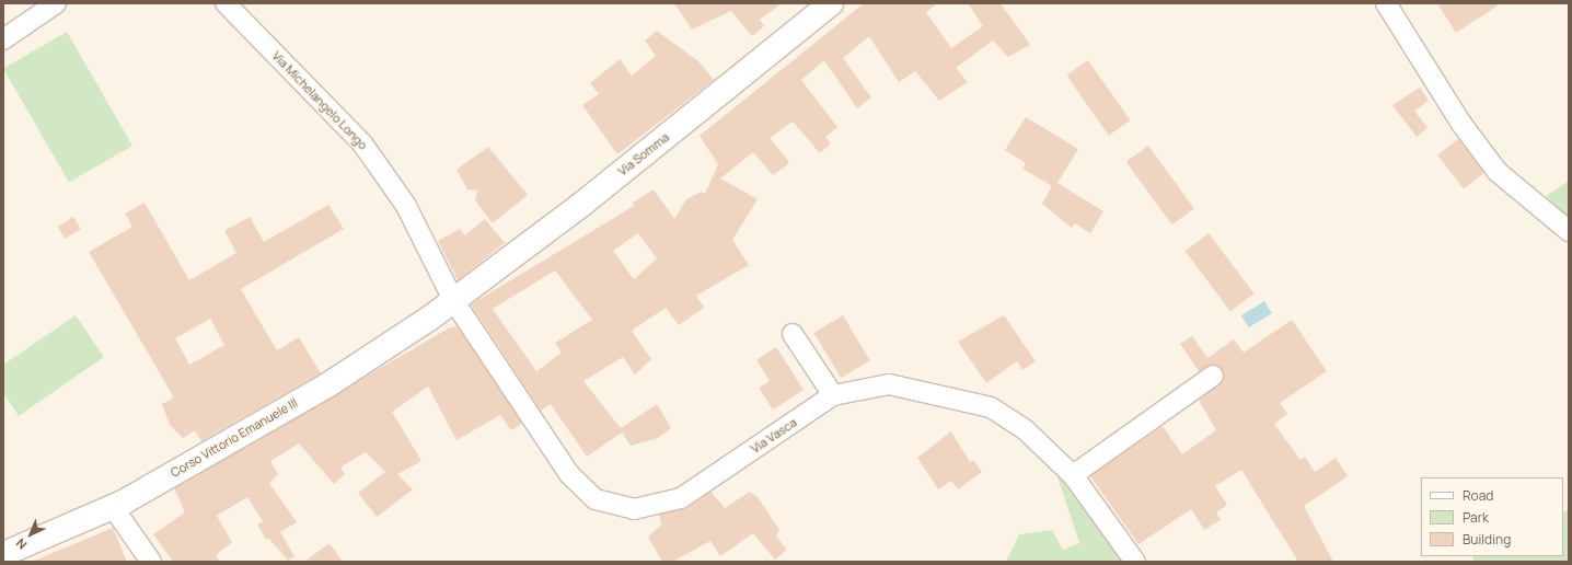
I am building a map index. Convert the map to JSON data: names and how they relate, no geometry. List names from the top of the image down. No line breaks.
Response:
{"streets":{"street":["Via Michelangelo Longo","Via Somma","Via Vasca","Corso Vittorio Emanuele III"]},"crossings":[["Via Michelangelo Longo","Via Somma"],["Via Michelangelo Longo","Via Vasca"],["Via Michelangelo Longo","Corso Vittorio Emanuele III"],["Via Somma","Via Vasca"],["Via Somma","Corso Vittorio Emanuele III"],["Via Vasca","Corso Vittorio Emanuele III"]],"legend":["Road","Park","Building"],"north":"bottom left"}
